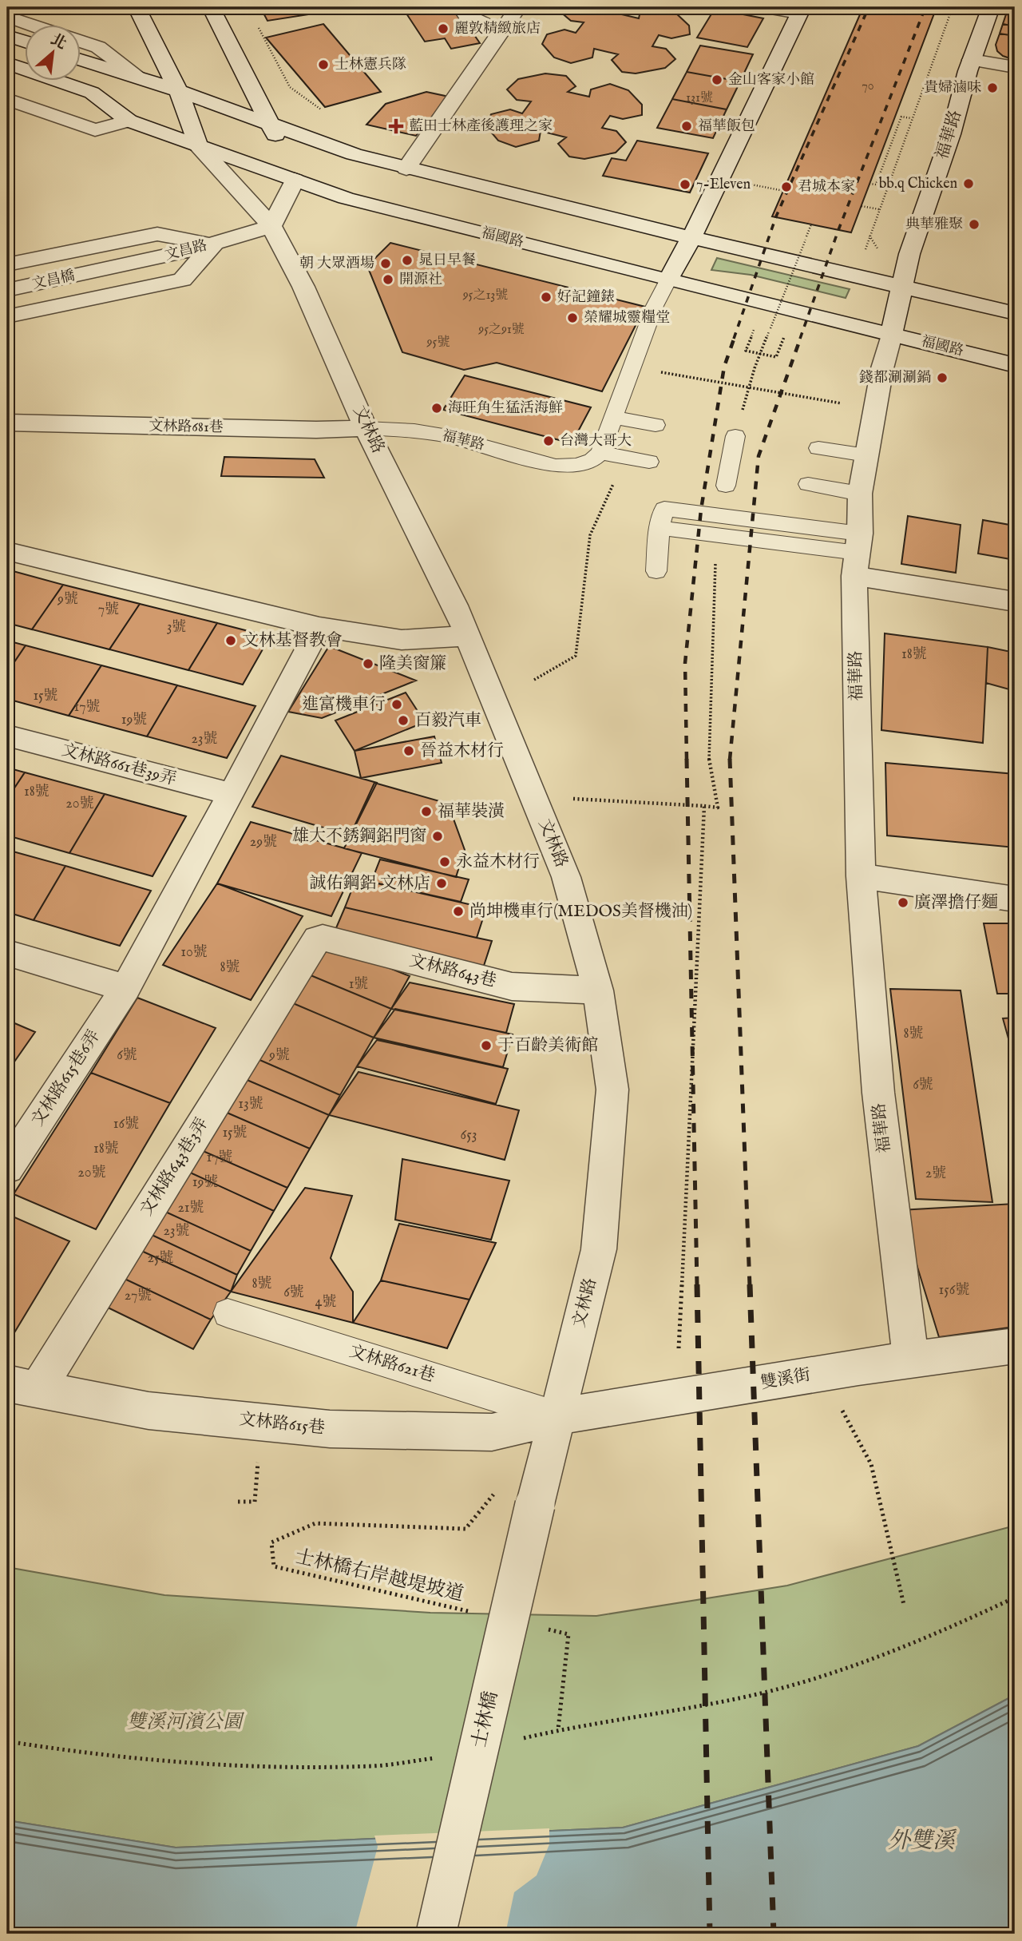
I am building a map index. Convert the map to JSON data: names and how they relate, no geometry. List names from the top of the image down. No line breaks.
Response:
{"streets":{"street":["福華路","福國路","文昌路","文昌橋","文林路681巷","文林路","文林路661巷39弄","文林路643巷","文林路615巷6弄","文林路643巷3弄","雙溪街","文林路615巷","士林橋"],"lane":["文林路621巷"],"path":["士林橋右岸越堤坡道"]},"crossings":[["福華路","福國路"],["福華路","文林路681巷"],["福華路","文林路"],["福華路","雙溪街"],["福國路","文林路"],["文昌路","文昌橋"],["文昌路","文林路"],["文林路681巷","文林路"],["文林路","文林路643巷"],["文林路","文林路621巷"],["文林路","雙溪街"],["文林路","文林路615巷"],["文林路","士林橋"],["文林路643巷","文林路643巷3弄"],["文林路643巷3弄","文林路615巷"],["文林路621巷","雙溪街"],["文林路621巷","文林路615巷"],["雙溪街","文林路615巷"]],"water":["外雙溪"],"parks":["雙溪河濱公園"],"places":{"other":["麗敦精緻旅店","士林憲兵隊","金山客家小館","貴婦滷味","福華飯包","bb.q Chicken","7-Eleven","君城本家","典華雅聚","晁日早餐","朝 大眾酒場","開源社","好記鐘錶","榮耀城靈糧堂","錢都涮涮鍋","海旺角生猛活海鮮","台灣大哥大","文林基督教會","隆美窗簾","進富機車行","百毅汽車","晉益木材行","福華裝潢","雄大不銹鋼鋁門窗","永益木材行","誠佑鋼鋁 文林店","廣澤擔仔麵","尚坤機車行(MEDOS美督機油)","于百齡美術館"],"health":["藍田士林產後護理之家"]},"house_numbers":["70","131號","95之13號","95之91號","95號","9號","7號","3號","18號","15號","17號","19號","23號","18號","20號","29號","10號","8號","1號","8號","6號","9號","6號","13號","16號","15號","653","18號","17號","20號","2號","19號","21號","23號","25號","8號","156號","6號","27號","4號"],"north":"top right"}
